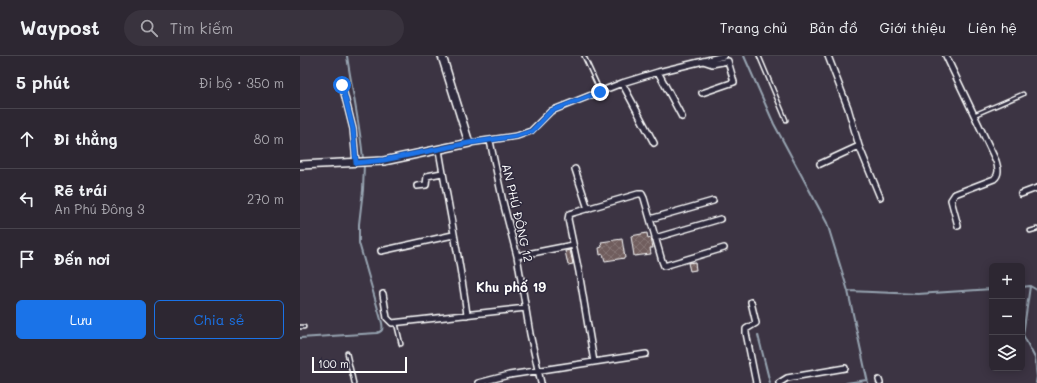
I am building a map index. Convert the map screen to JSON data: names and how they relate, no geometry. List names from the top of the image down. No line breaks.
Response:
{"streets":{"street":["AN PHÚ ĐÔNG 12"]},"districts":["Khu phố 19"],"scale_bar":"100 m","page":{"header":"Waypost","search":"Tìm kiếm","nav":["Trang chủ","Bản đồ","Giới thiệu","Liên hệ"],"heading":["5 phút","Đi bộ · 350 m"],"list":[["Đi thẳng","80 m"],["Rẽ trái","An Phú Đông 3","270 m"],"Đến nơi"],"map_buttons":["+","−"],"buttons":["Lưu","Chia sẻ"],"scale":"100 m"}}
